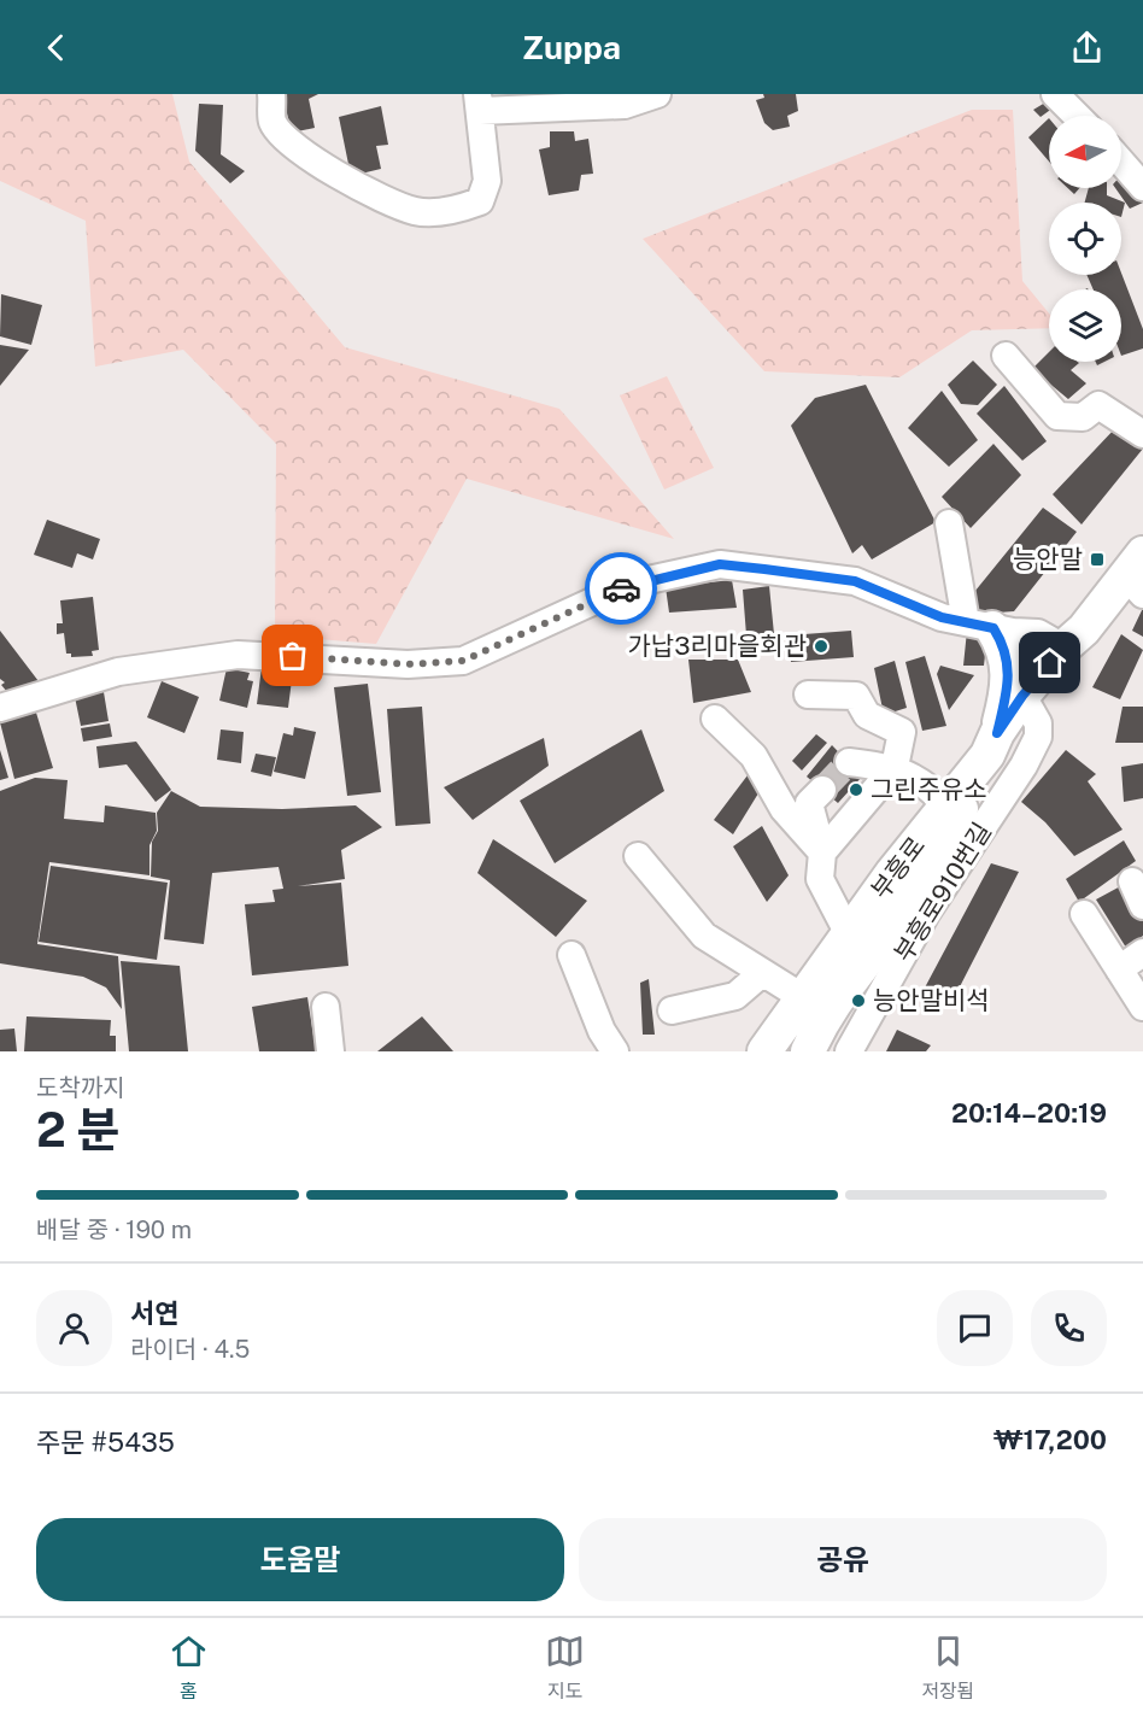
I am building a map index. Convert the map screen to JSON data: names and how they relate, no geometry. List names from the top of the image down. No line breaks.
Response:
{"streets":{"main road":["부흥로"],"street":["부흥로910번길"]},"crossings":[["부흥로","부흥로910번길"]],"places":{"transit":["능안말"],"other":["가납3리마을회관","그린주유소","능안말비석"]},"north":"left","page":{"header":"Zuppa","heading":["2 분","도착까지","20:14–20:19"],"panel":["서연","라이더 · 4.5","주문 #5435","₩17,200"],"bar":"배달 중 · 190 m","buttons":["도움말","공유"],"tabs":["홈","지도","저장됨"]}}
